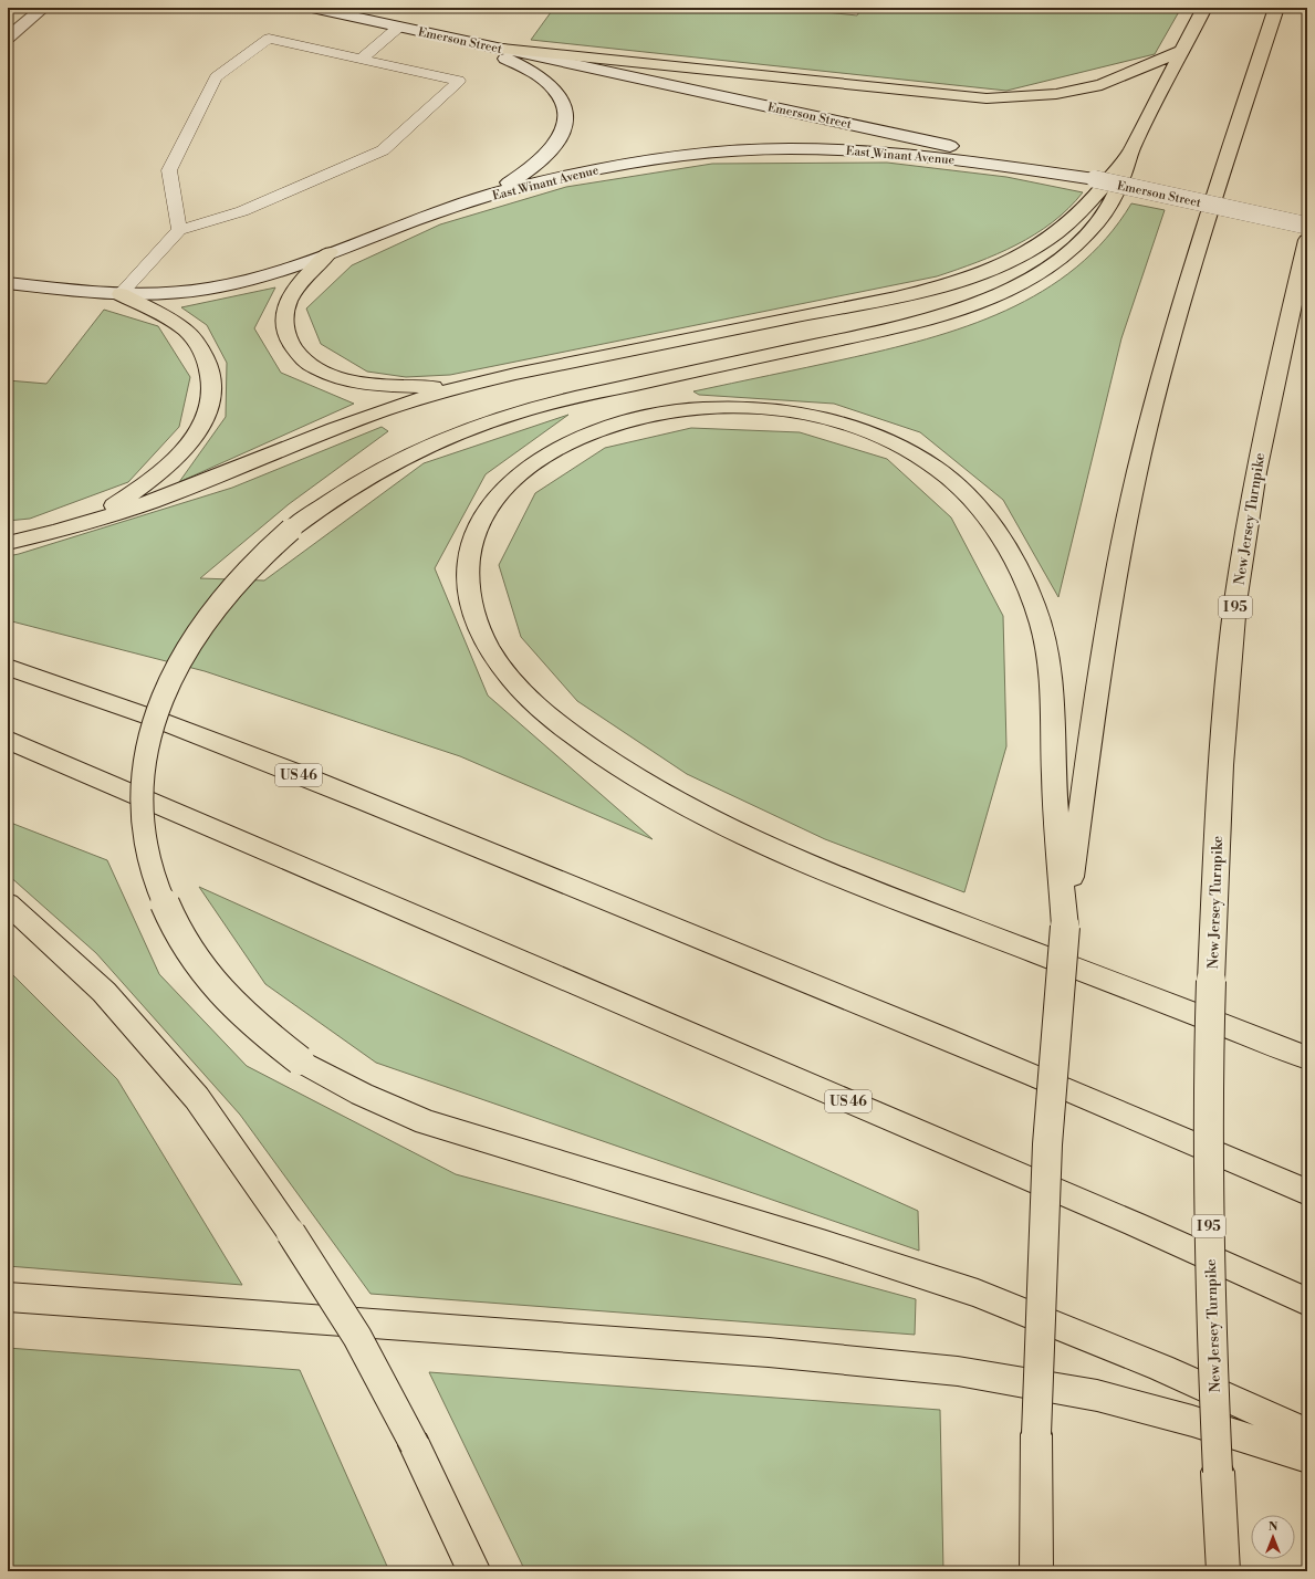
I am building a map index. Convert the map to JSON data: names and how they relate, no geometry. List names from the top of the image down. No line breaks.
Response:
{"streets":{"highway":["New Jersey Turnpike","I 95","US 46"],"main road":["Emerson Street","East Winant Avenue"]},"crossings":[["Emerson Street","East Winant Avenue"]],"north":"top"}
